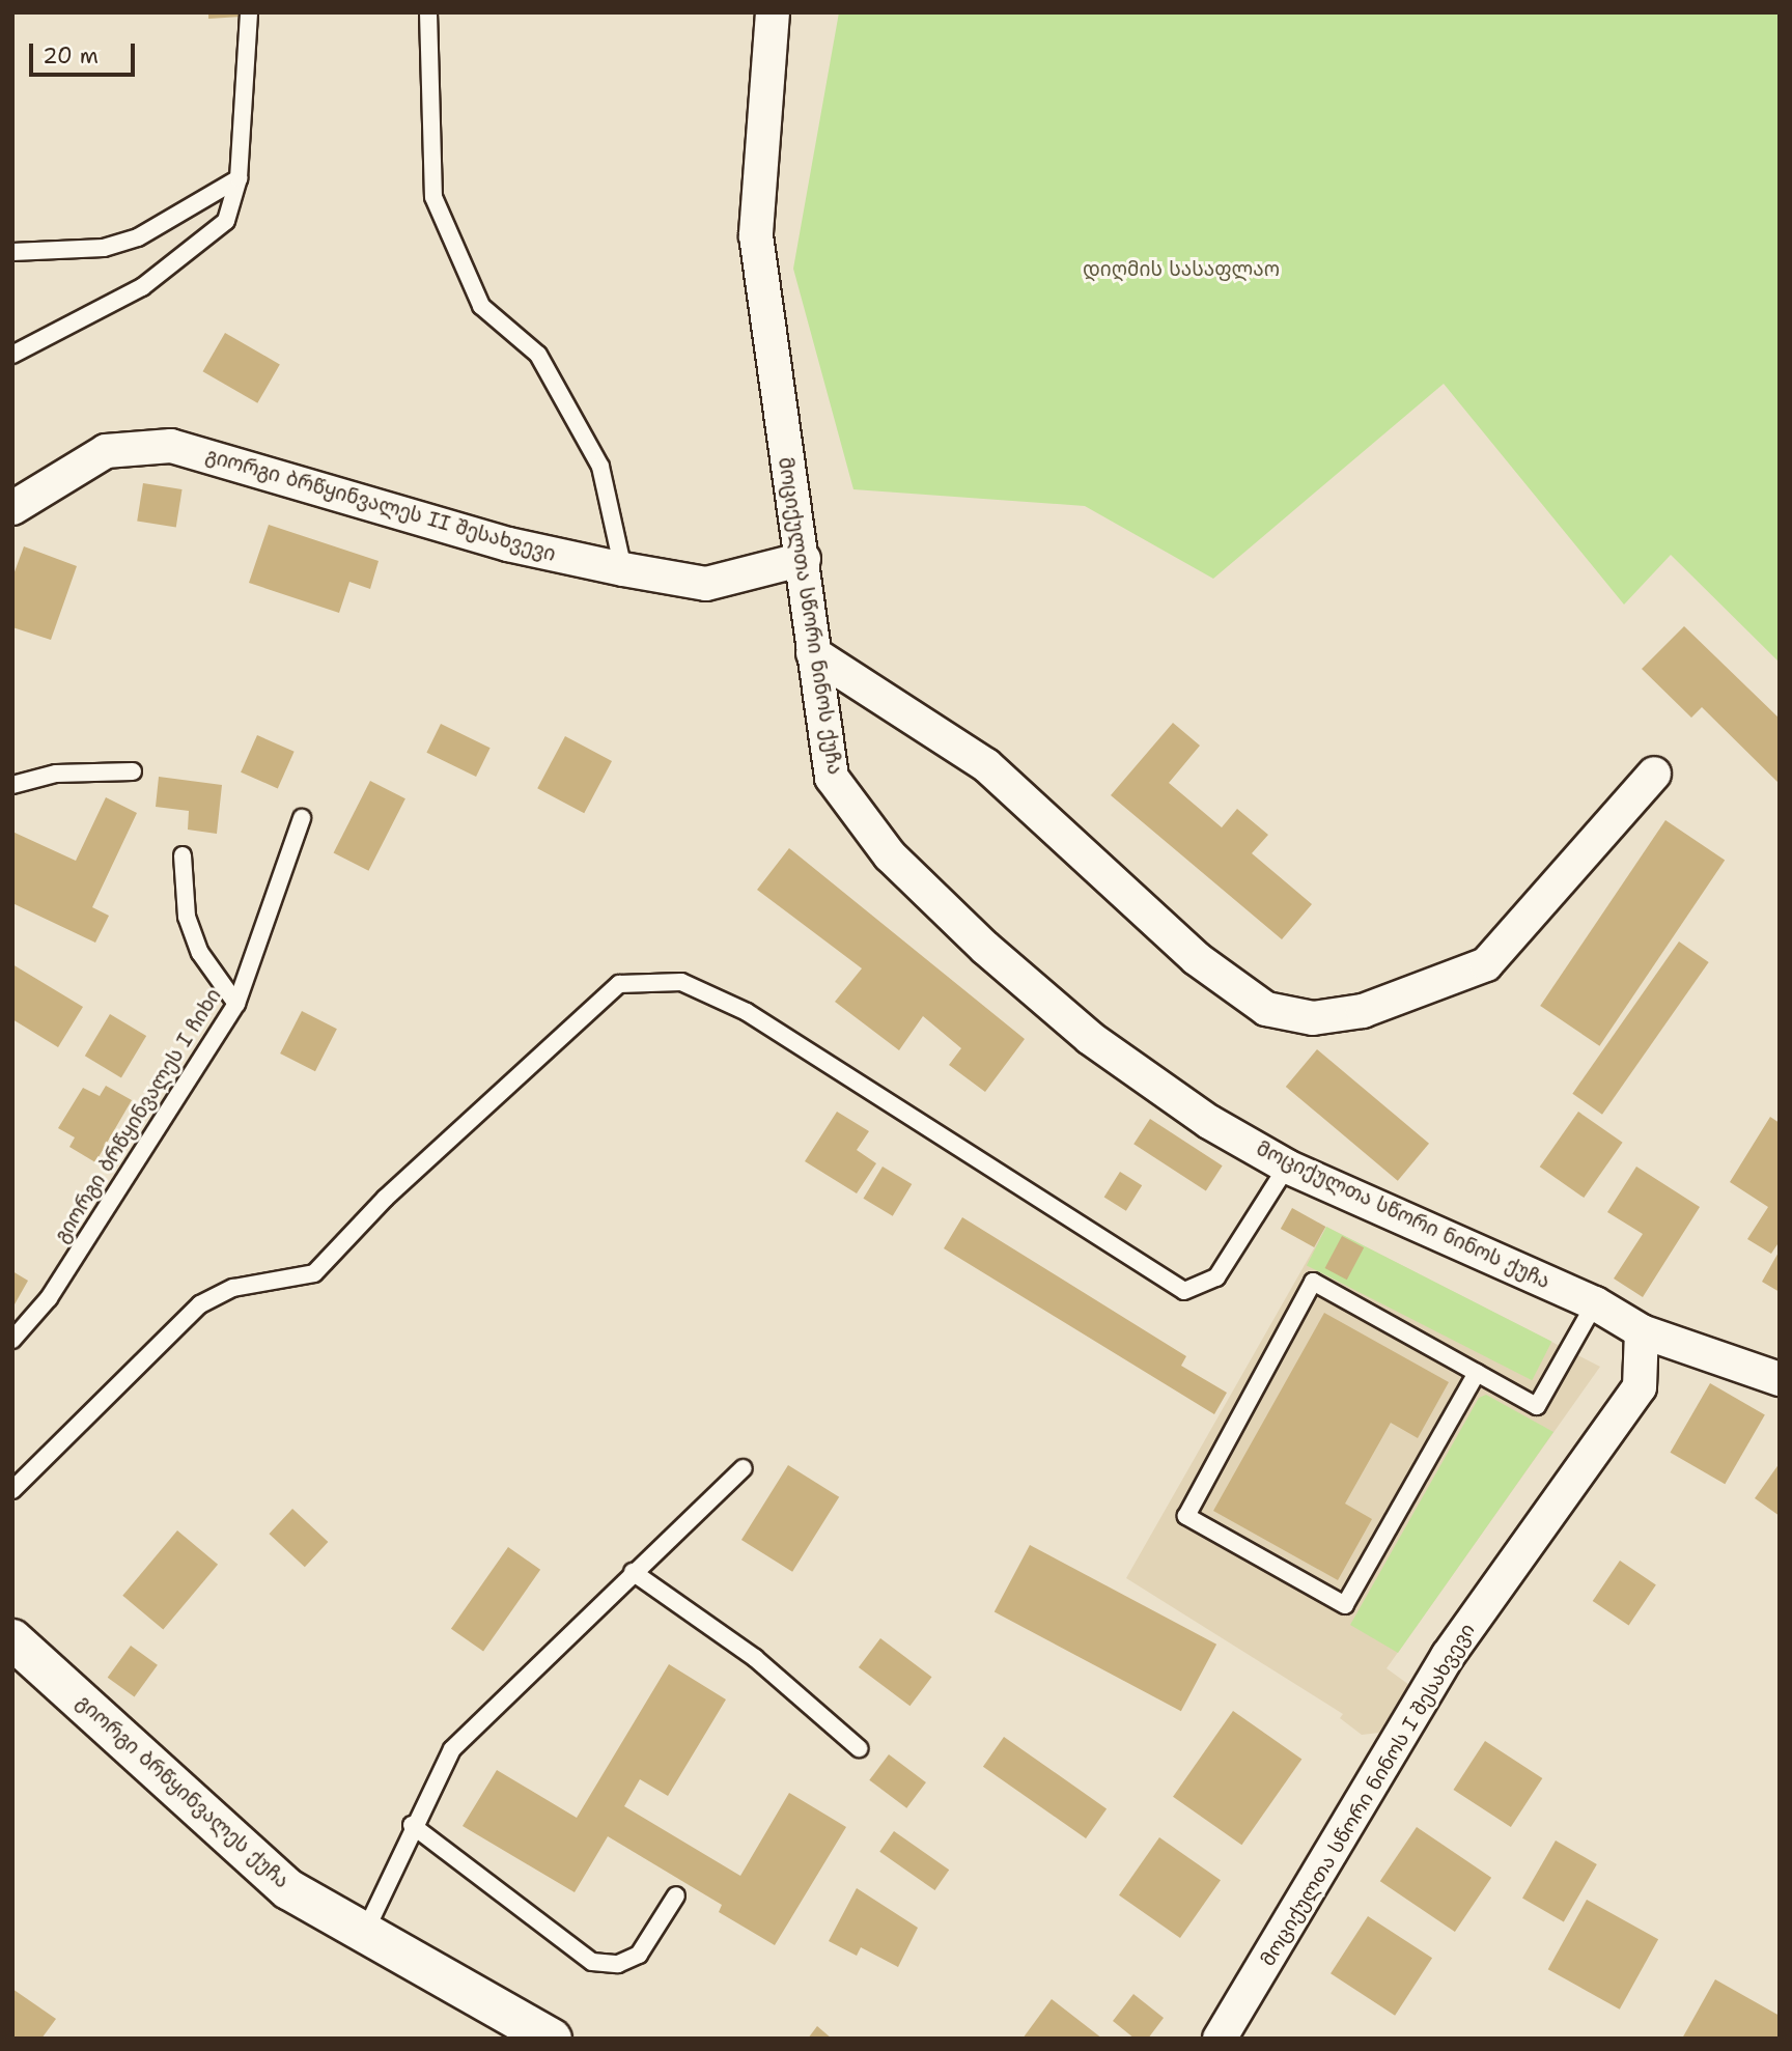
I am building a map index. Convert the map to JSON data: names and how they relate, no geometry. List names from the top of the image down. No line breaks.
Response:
{"streets":{"street":["გიორგი ბრწყინვალეს II შესახვევი","მოციქულთა სწორი ნინოს ქუჩა","გიორგი ბრწყინვალეს ქუჩა","მოციქულთა სწორი ნინოს I შესახვევი"],"lane":["გიორგი ბრწყინვალეს I ჩიხი"]},"crossings":[["გიორგი ბრწყინვალეს II შესახვევი","მოციქულთა სწორი ნინოს ქუჩა"],["მოციქულთა სწორი ნინოს ქუჩა","მოციქულთა სწორი ნინოს I შესახვევი"]],"parks":["დიღმის სასაფლაო"],"scale_bar":"20 m"}
